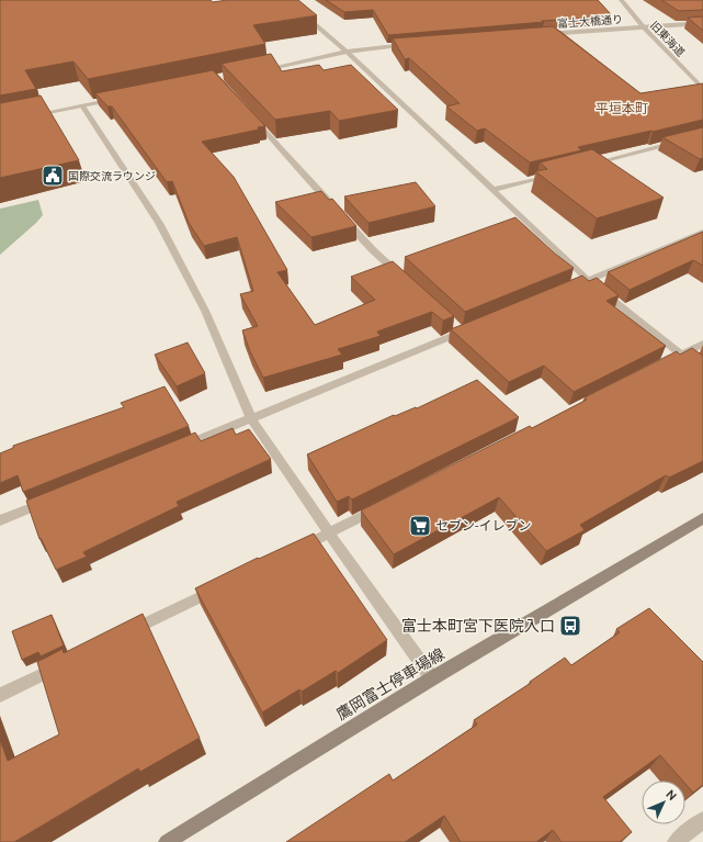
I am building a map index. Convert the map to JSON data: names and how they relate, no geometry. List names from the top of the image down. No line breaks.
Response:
{"streets":{"main road":["鷹岡富士停車場線"],"street":["富士大橋通り","旧東海道"]},"crossings":[["富士大橋通り","旧東海道"]],"districts":["平垣本町"],"places":{"public building":["国際交流ラウンジ"],"supermarket":["セブン-イレブン"],"bus stop":["富士本町宮下医院入口"]},"north":"top right"}
